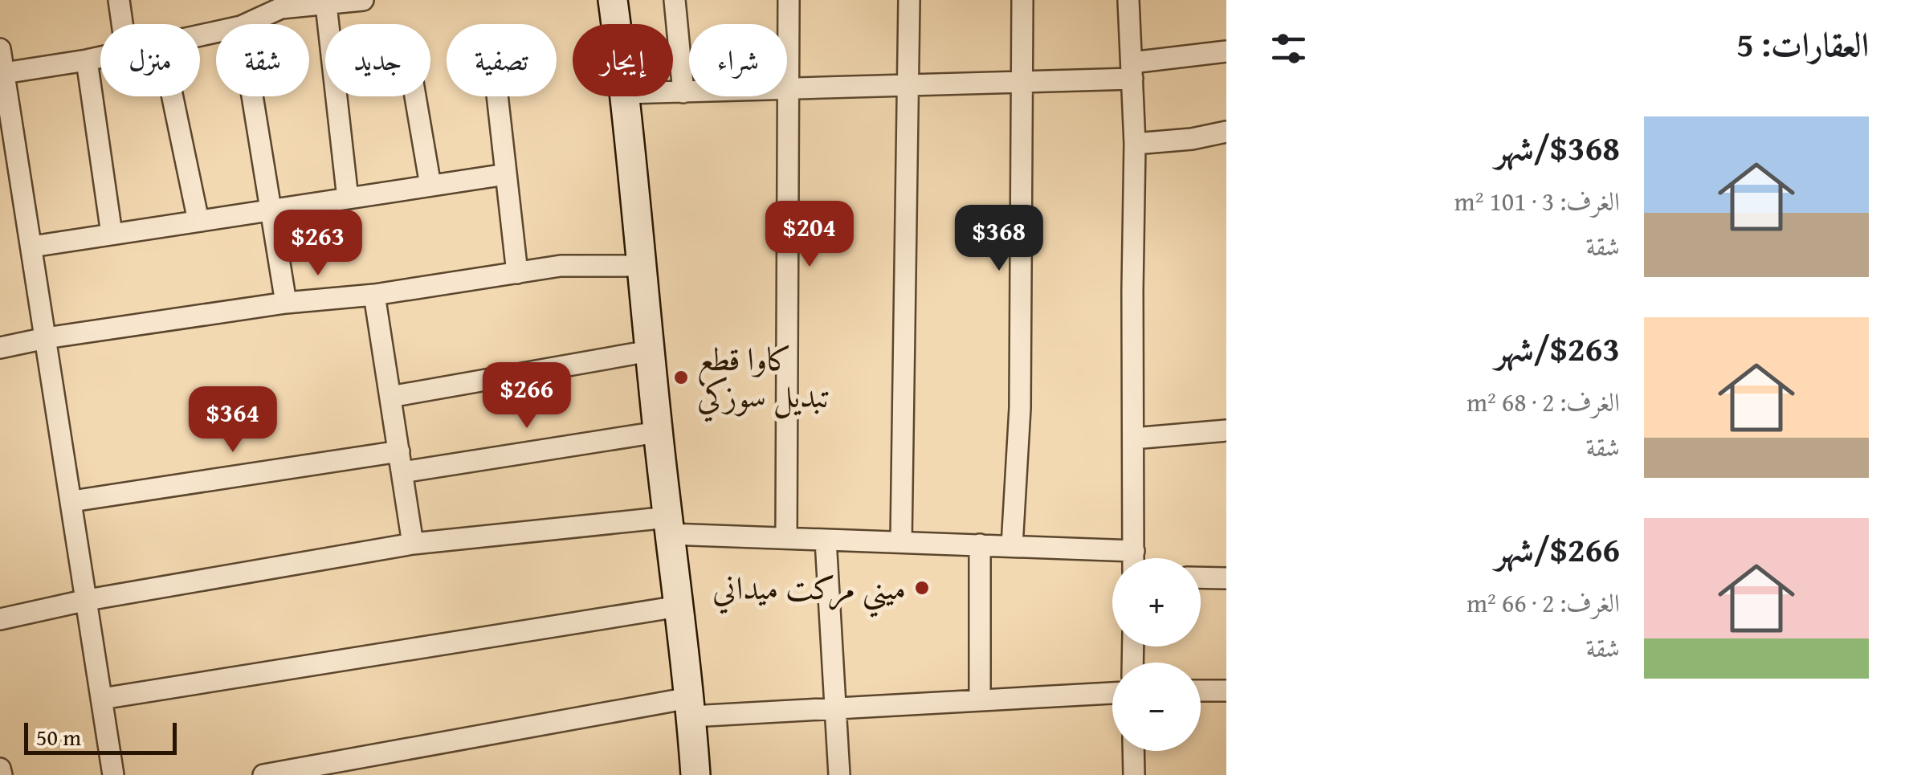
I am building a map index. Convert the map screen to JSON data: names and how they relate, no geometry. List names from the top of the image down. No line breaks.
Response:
{"places":["كاوا قطع تبديل سوزكي","ميني مركت ميداني"],"scale_bar":"50 m","page":{"heading":"العقارات: 5","chip":["شراء","إيجار","تصفية","جديد","شقة","منزل"],"list":[{"name":"$368/شهر","note":"الغرف: 3 · 101 m² · شقة"},{"name":"$263/شهر","note":"الغرف: 2 · 68 m² · شقة"},{"name":"$266/شهر","note":"الغرف: 2 · 66 m² · شقة"}],"price":["$204","$368","$263","$266","$364"],"map_buttons":["+","−"],"scale":"50 m"}}
